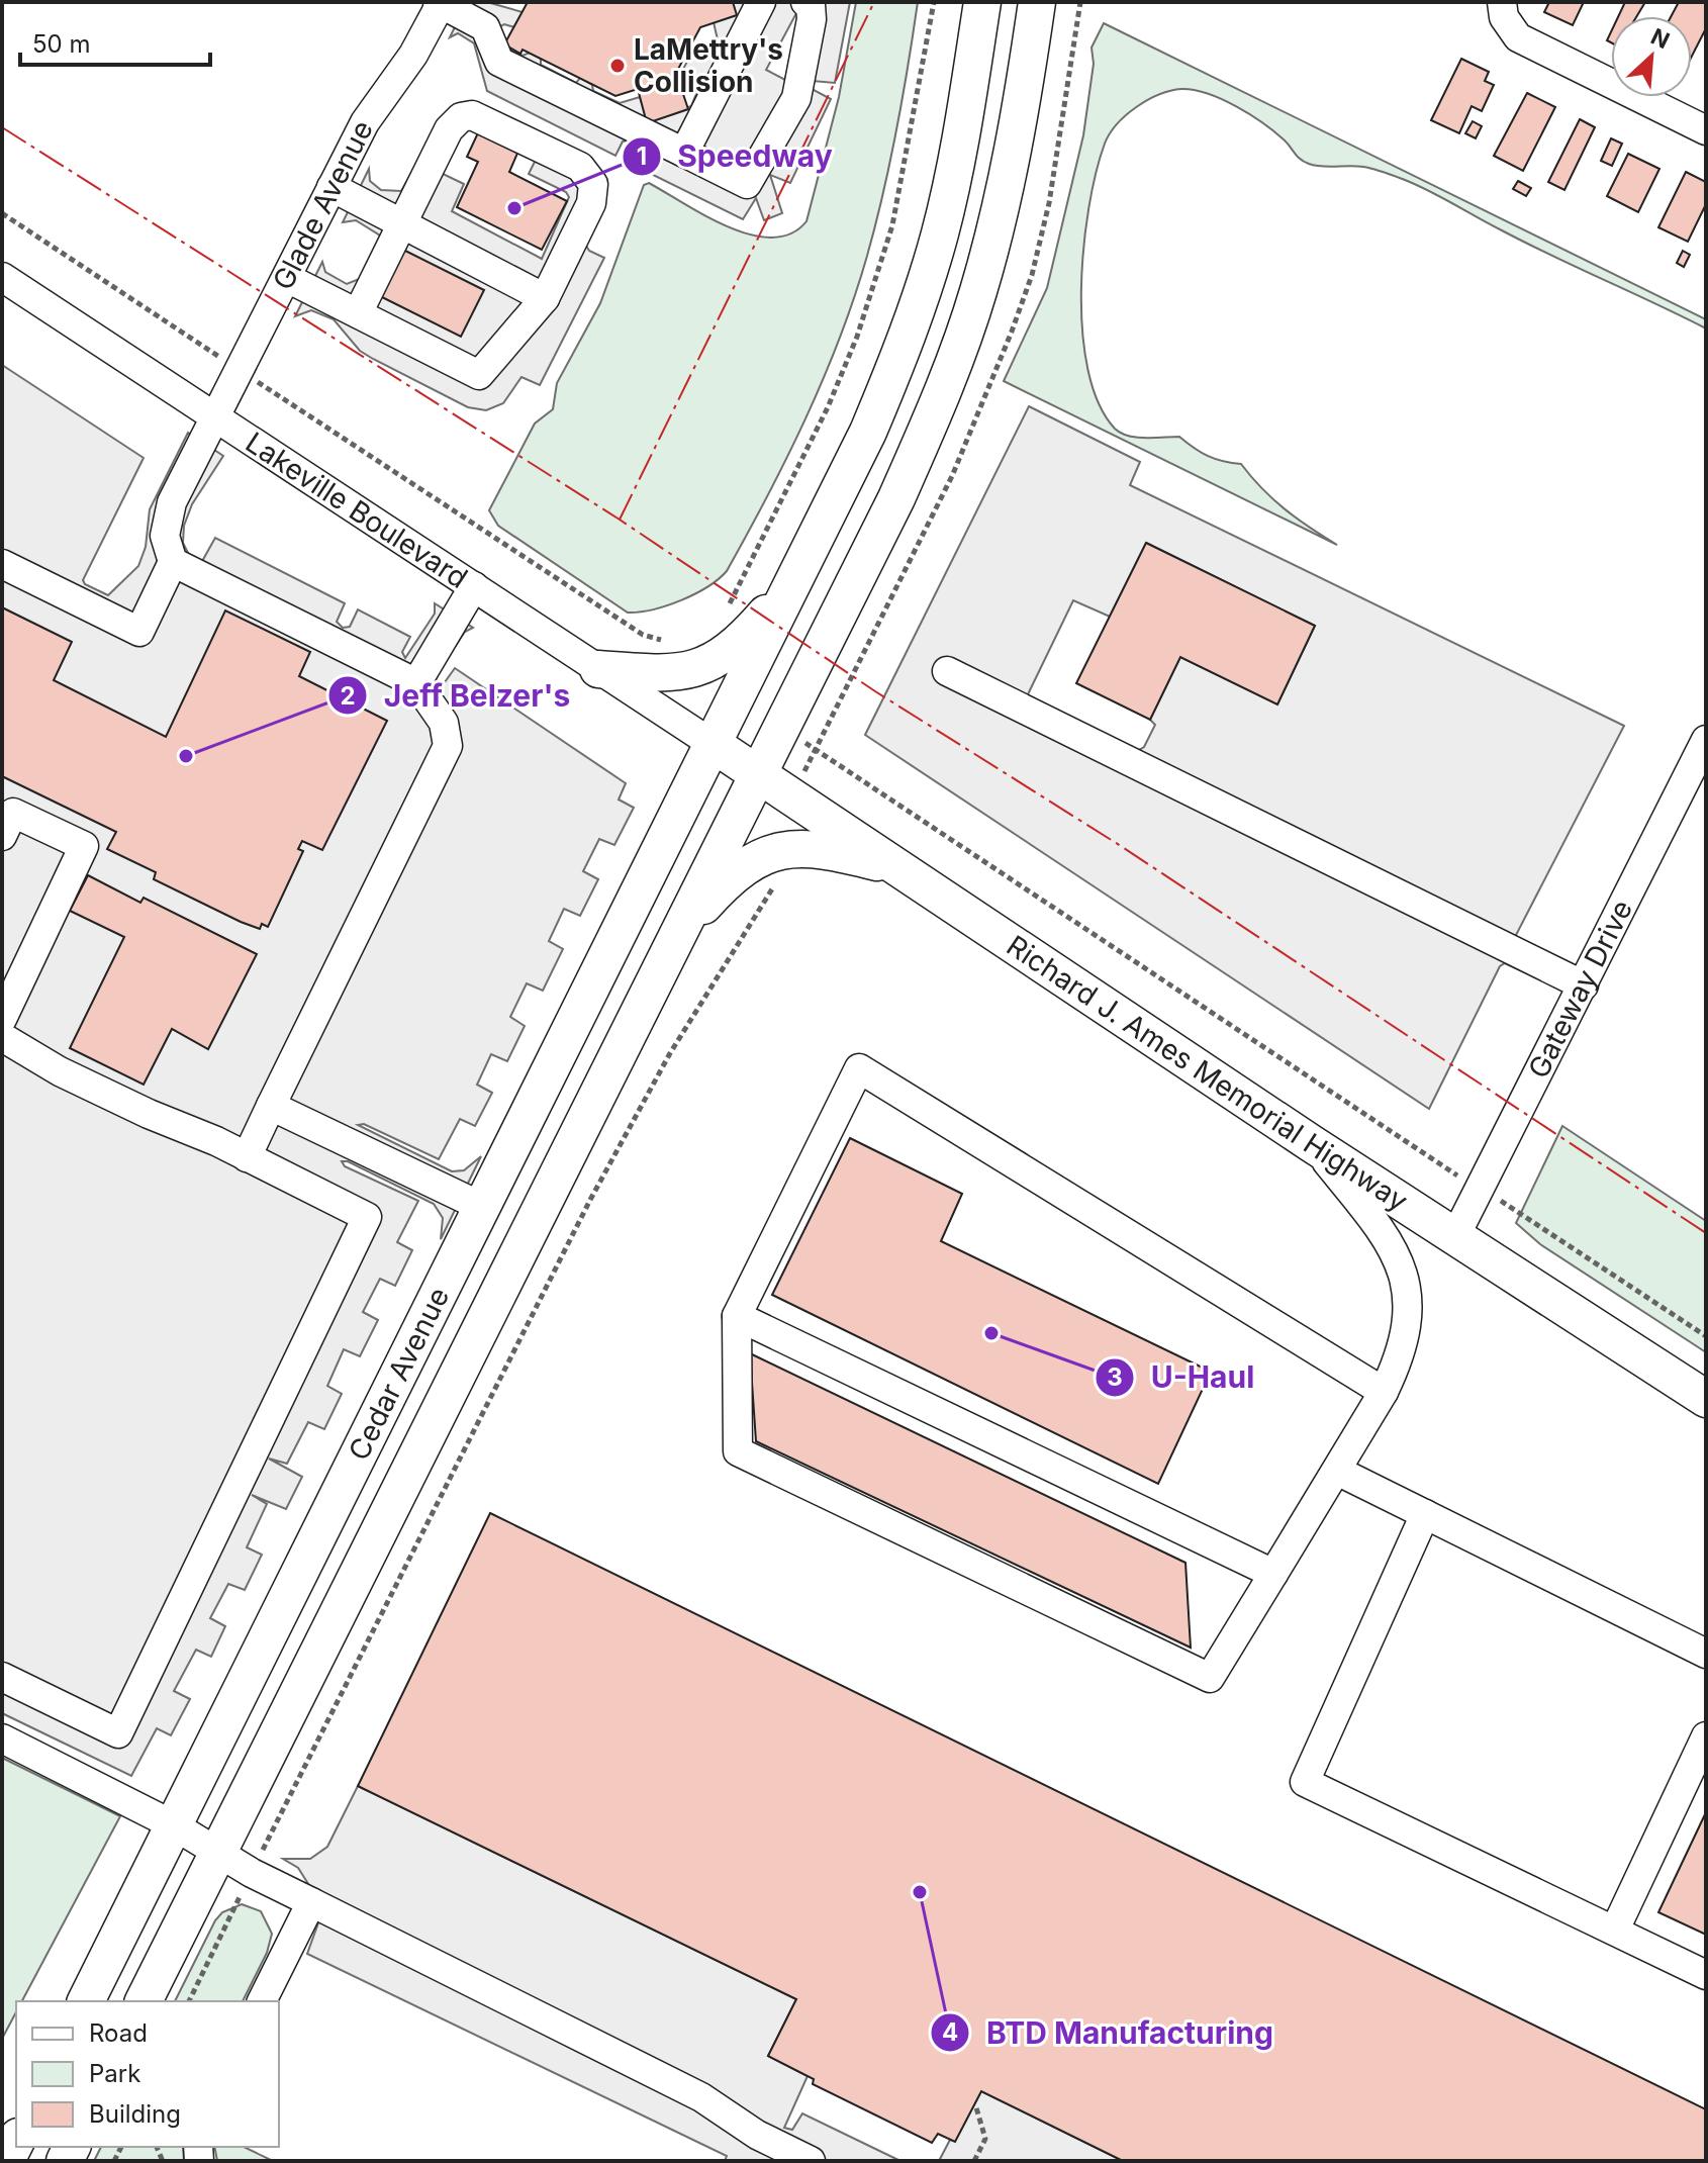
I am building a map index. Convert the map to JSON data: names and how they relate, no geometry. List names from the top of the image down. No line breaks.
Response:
{"streets":{"main road":["Richard J. Ames Memorial Highway","Cedar Avenue"],"street":["Glade Avenue","Lakeville Boulevard","Gateway Drive"]},"crossings":[["Glade Avenue","Lakeville Boulevard"],["Lakeville Boulevard","Richard J. Ames Memorial Highway"],["Lakeville Boulevard","Cedar Avenue"],["Gateway Drive","Richard J. Ames Memorial Highway"],["Richard J. Ames Memorial Highway","Cedar Avenue"]],"places":["LaMettry's Collision","Speedway","Jeff Belzer's","U-Haul","BTD Manufacturing"],"legend":["Road","Park","Building"],"scale_bar":"50 m","north":"top right"}
